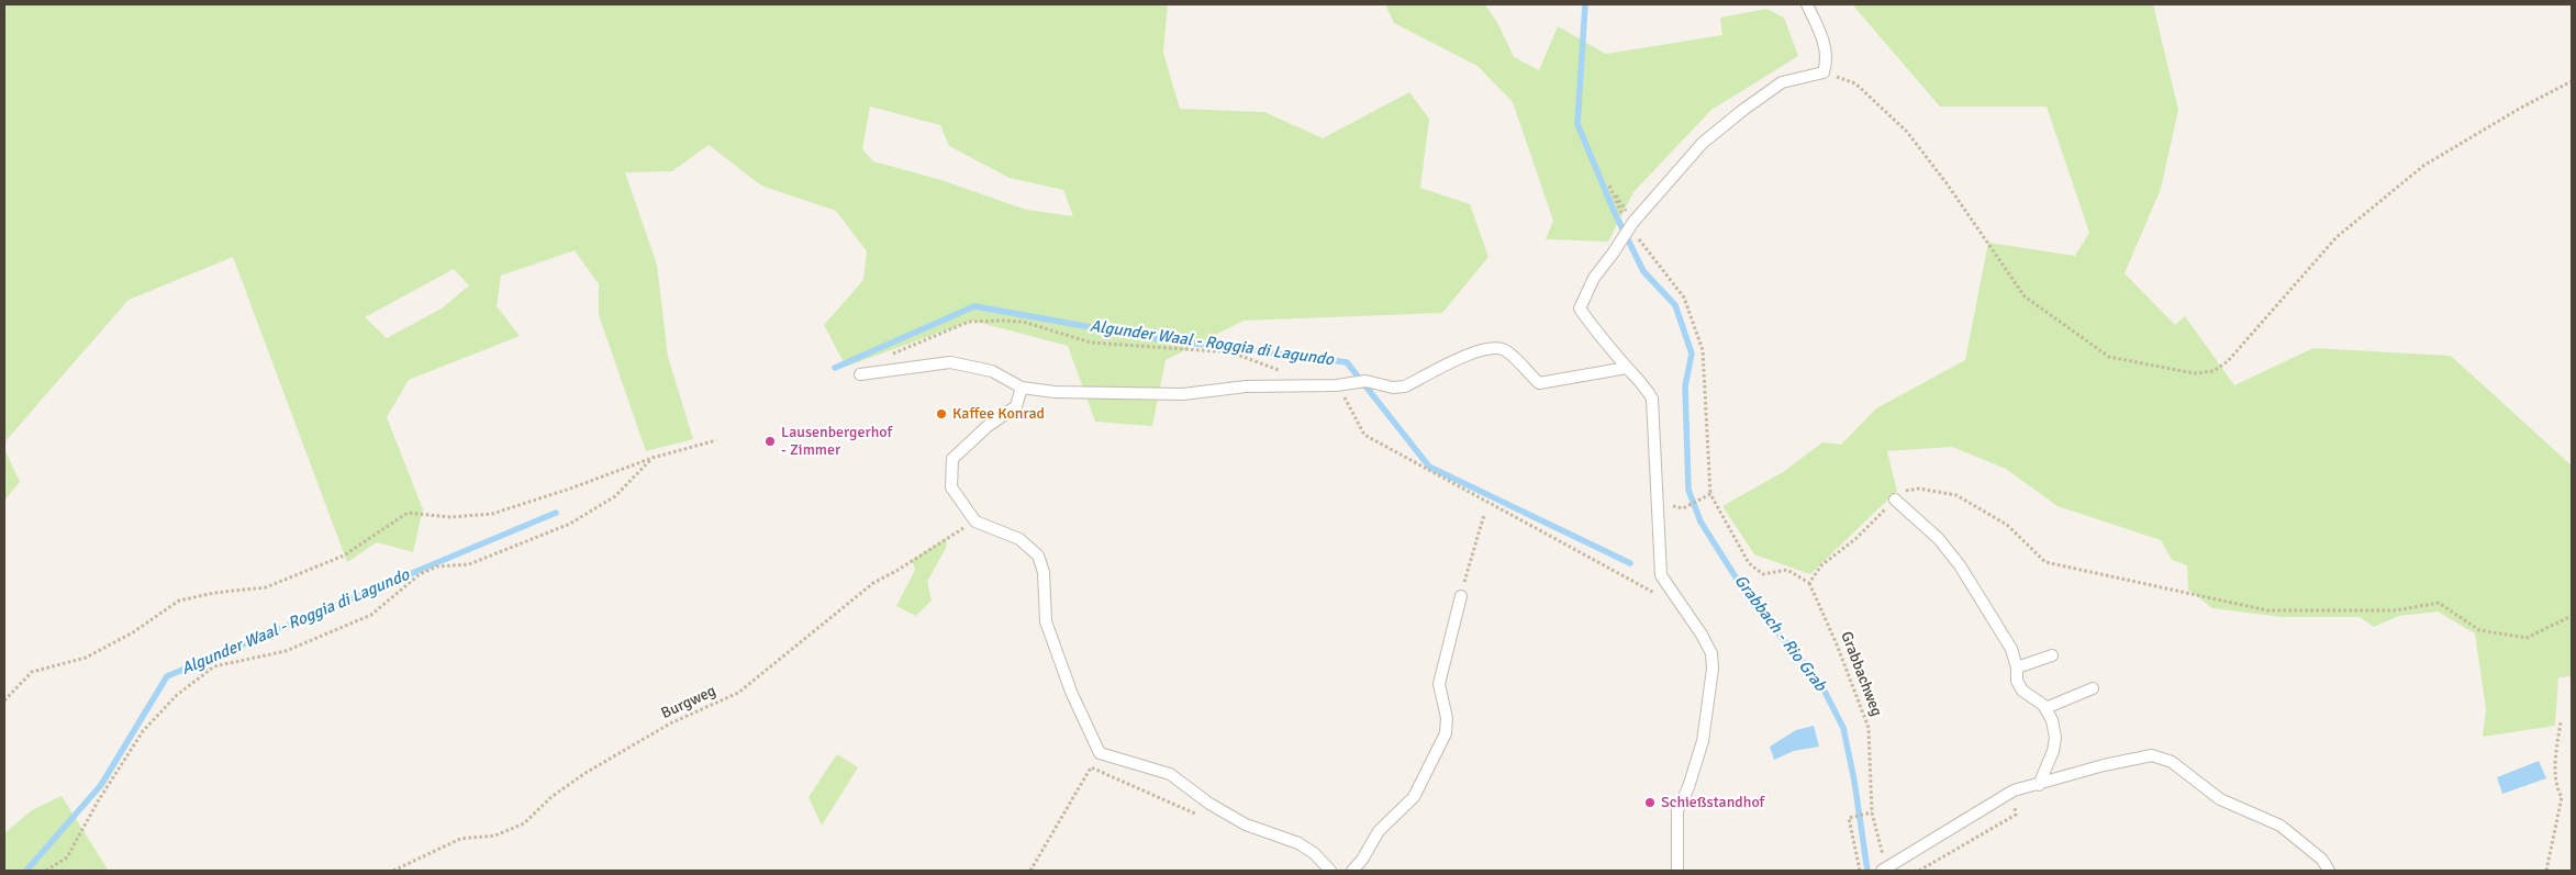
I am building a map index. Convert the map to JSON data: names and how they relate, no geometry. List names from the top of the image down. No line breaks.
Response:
{"streets":{"path":["Grabbachweg","Burgweg"]},"water":["Algunder Waal - Roggia di Lagundo","Grabbach - Rio Grab"],"places":["Kaffee Konrad","Lausenbergerhof - Zimmer","Schießstandhof"]}
